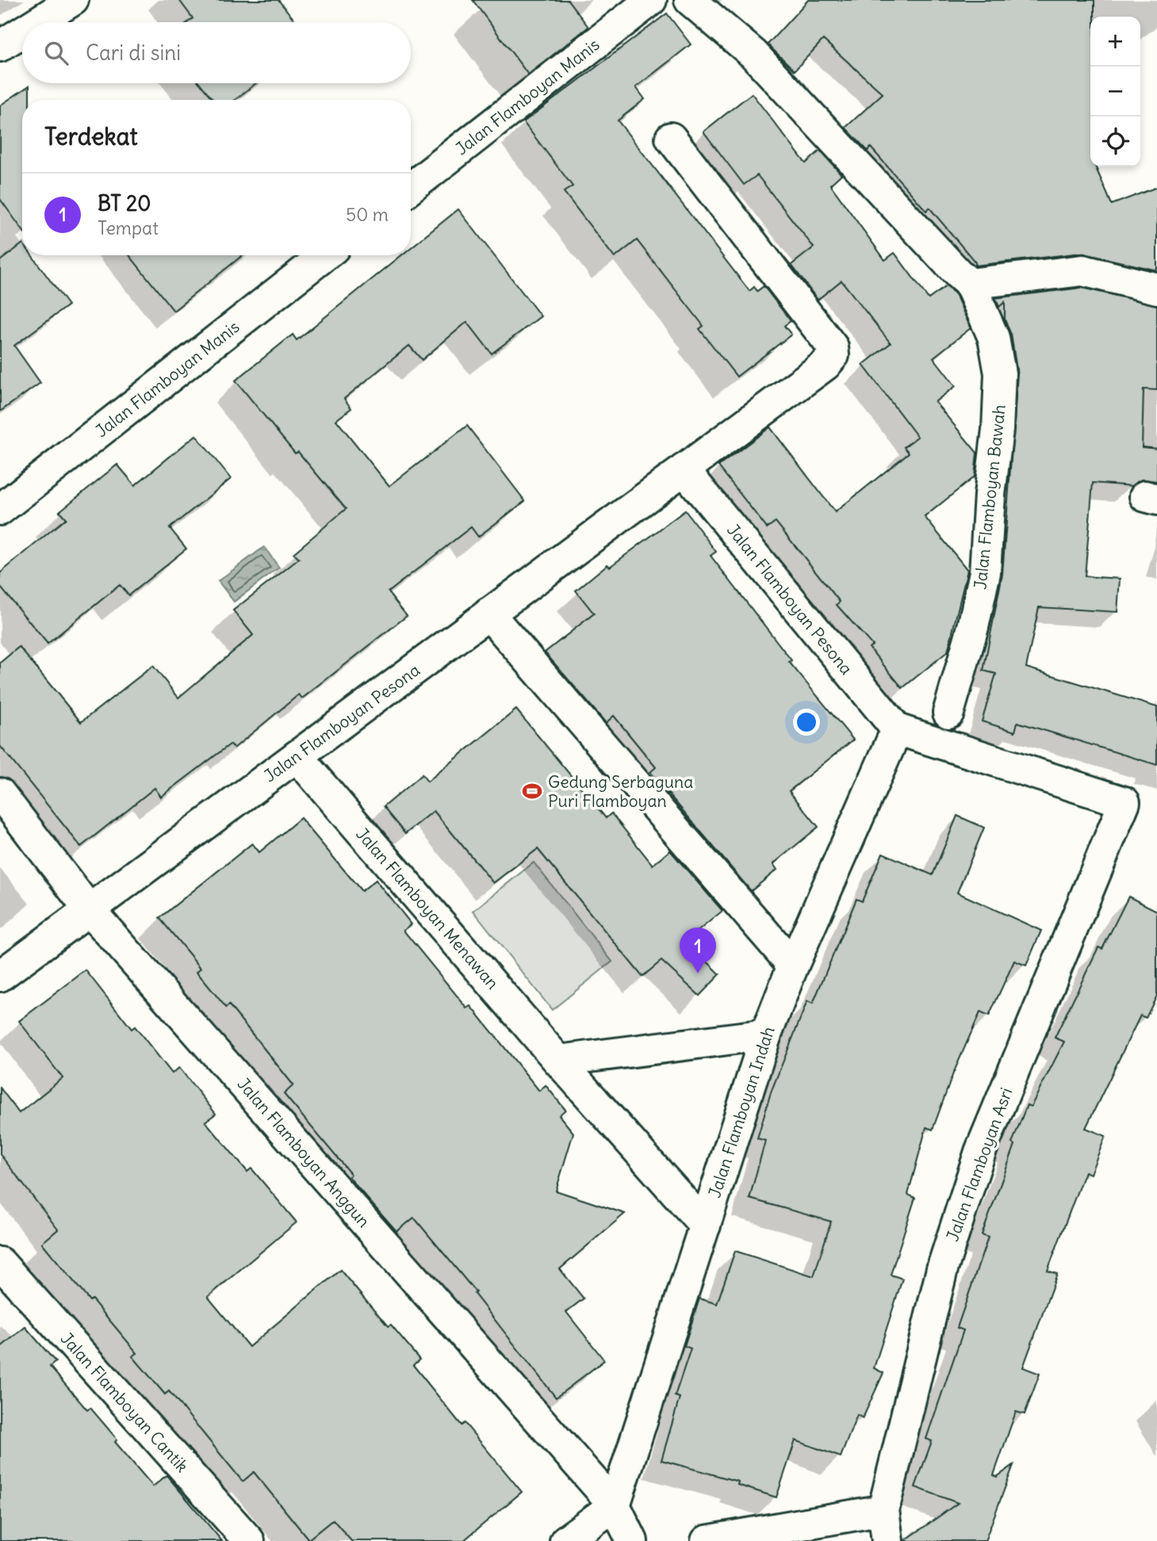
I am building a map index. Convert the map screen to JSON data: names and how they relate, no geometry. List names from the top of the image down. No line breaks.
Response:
{"streets":{"street":["Jalan Flamboyan Manis","Jalan Flamboyan Bawah","Jalan Flamboyan Pesona","Jalan Flamboyan Menawan","Jalan Flamboyan Indah","Jalan Flamboyan Anggun","Jalan Flamboyan Asri","Jalan Flamboyan Cantik"]},"crossings":[["Jalan Flamboyan Pesona","Jalan Flamboyan Menawan"],["Jalan Flamboyan Pesona","Jalan Flamboyan Indah"],["Jalan Flamboyan Pesona","Jalan Flamboyan Anggun"],["Jalan Flamboyan Pesona","Jalan Flamboyan Asri"],["Jalan Flamboyan Menawan","Jalan Flamboyan Indah"],["Jalan Flamboyan Indah","Jalan Flamboyan Anggun"],["Jalan Flamboyan Indah","Jalan Flamboyan Asri"]],"places":{"sports":["Gedung Serbaguna Puri Flamboyan"]},"page":{"map_buttons":["+","−"],"search":"Cari di sini","heading":"Terdekat","list":[{"mark":"1","name":"BT 20","note":"Tempat","value":"50 m"}],"pins":"1"}}
